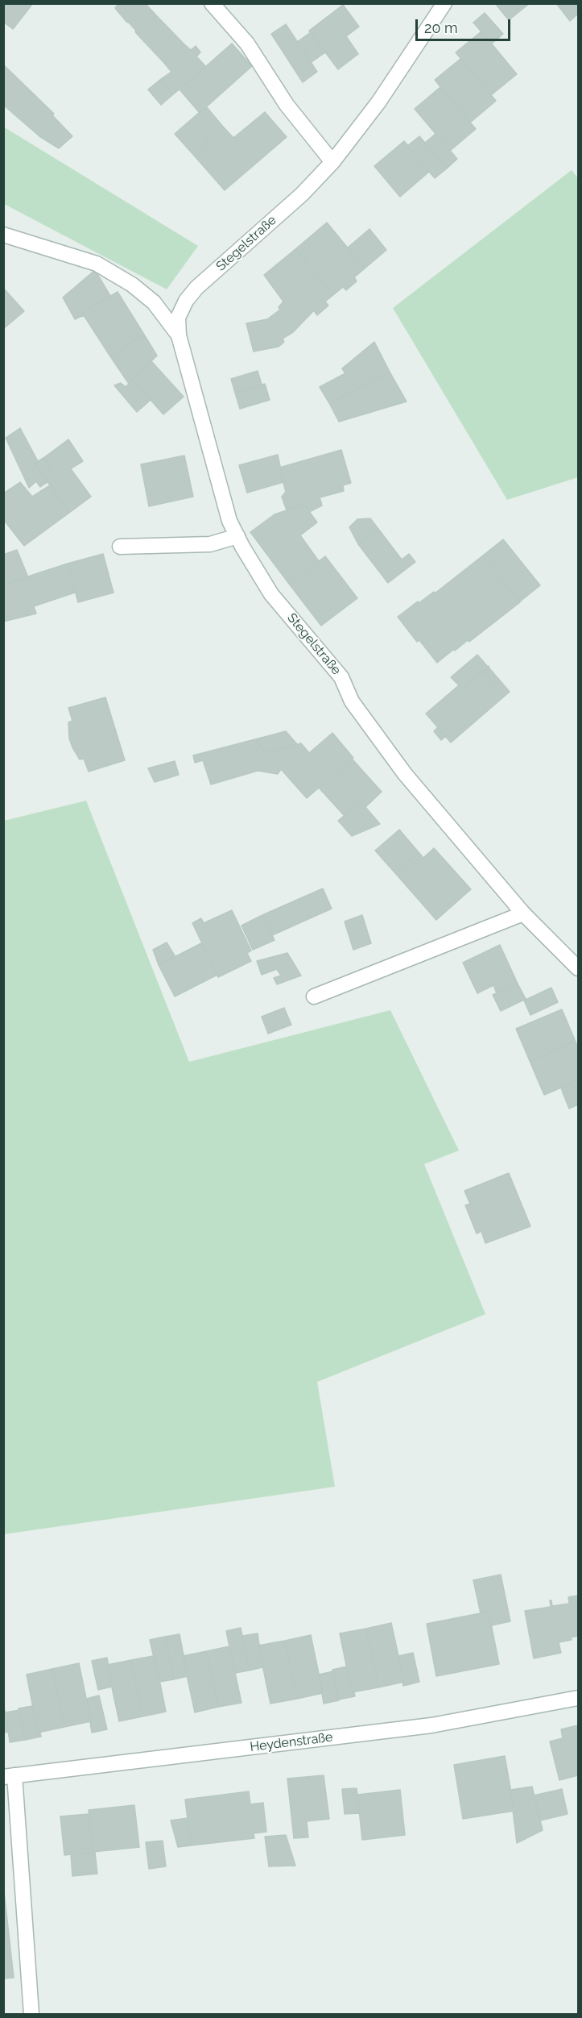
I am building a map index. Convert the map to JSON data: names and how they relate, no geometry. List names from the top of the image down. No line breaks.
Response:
{"streets":{"street":["Stegelstraße","Heydenstraße"]},"scale_bar":"20 m"}
